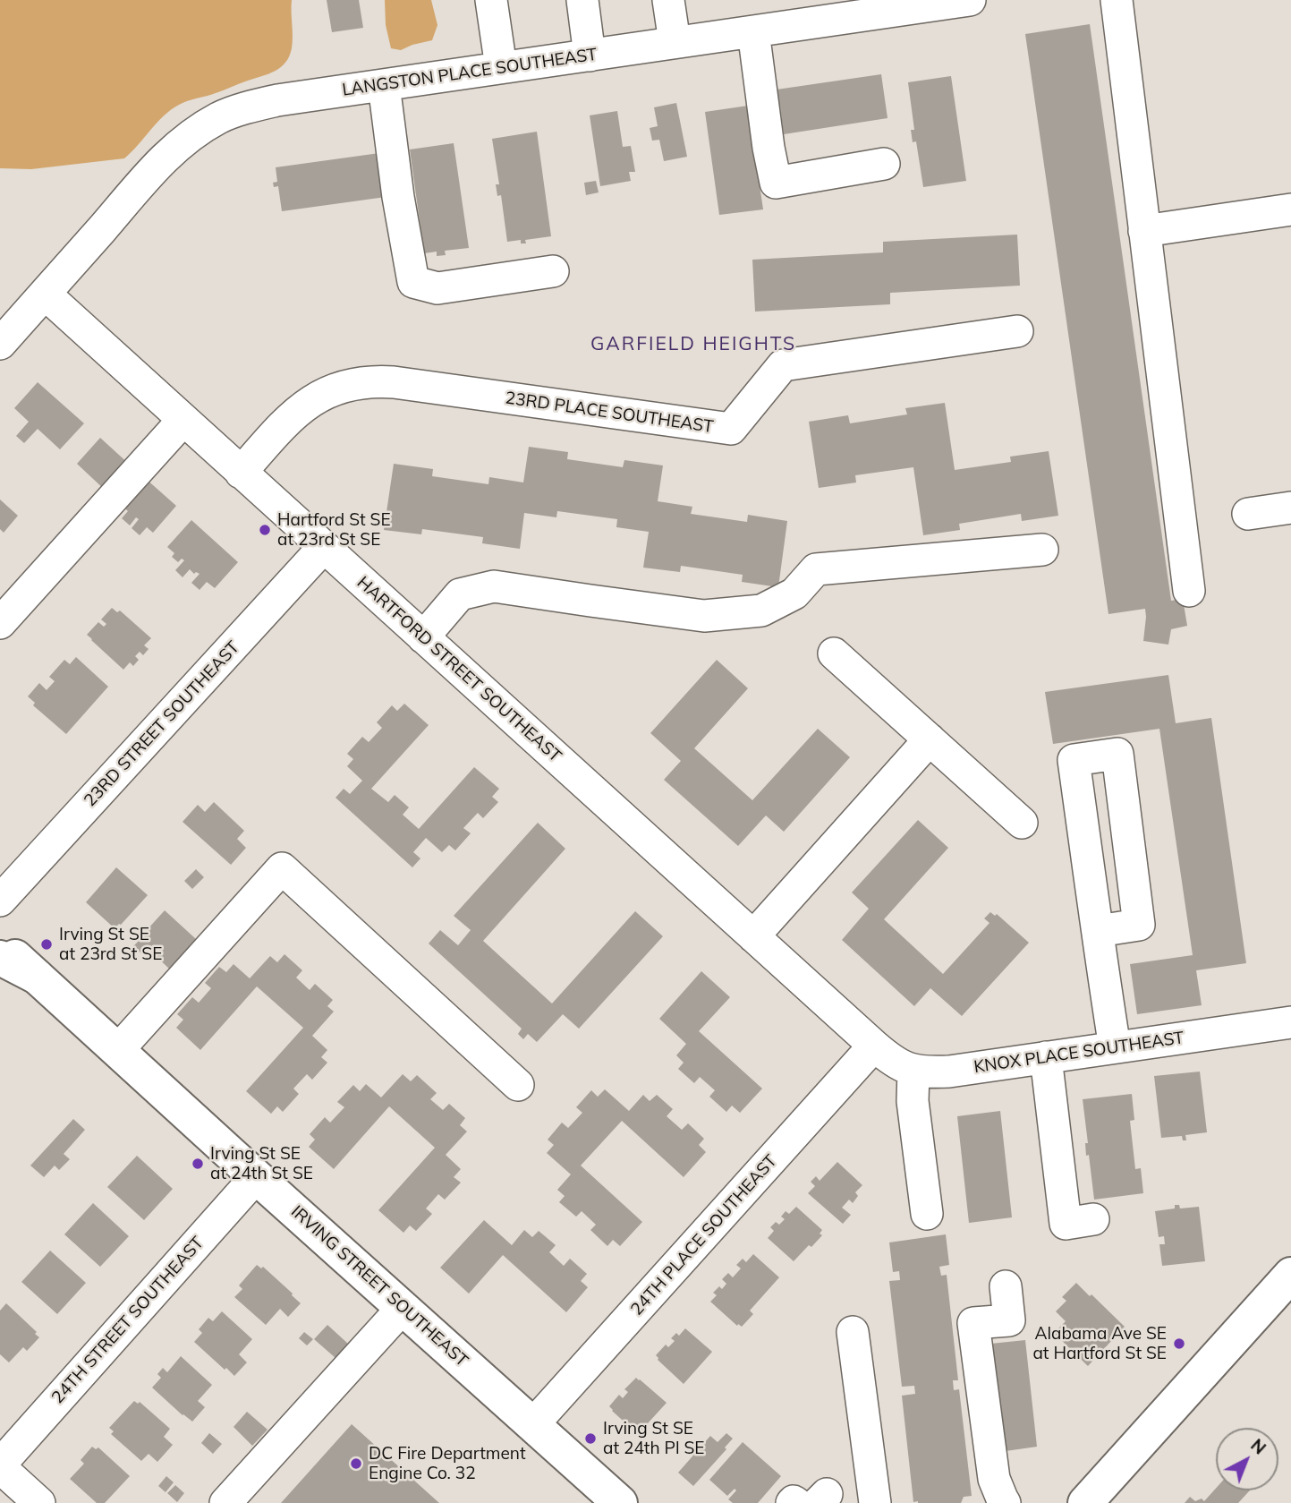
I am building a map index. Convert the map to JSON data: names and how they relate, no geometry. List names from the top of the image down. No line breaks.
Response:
{"streets":{"main road":["IRVING STREET SOUTHEAST"],"street":["LANGSTON PLACE SOUTHEAST","23RD PLACE SOUTHEAST","HARTFORD STREET SOUTHEAST","23RD STREET SOUTHEAST","KNOX PLACE SOUTHEAST","24TH PLACE SOUTHEAST","24TH STREET SOUTHEAST"]},"crossings":[["LANGSTON PLACE SOUTHEAST","HARTFORD STREET SOUTHEAST"],["23RD PLACE SOUTHEAST","HARTFORD STREET SOUTHEAST"],["HARTFORD STREET SOUTHEAST","23RD STREET SOUTHEAST"],["HARTFORD STREET SOUTHEAST","KNOX PLACE SOUTHEAST"],["HARTFORD STREET SOUTHEAST","24TH PLACE SOUTHEAST"],["KNOX PLACE SOUTHEAST","24TH PLACE SOUTHEAST"],["24TH PLACE SOUTHEAST","IRVING STREET SOUTHEAST"],["IRVING STREET SOUTHEAST","24TH STREET SOUTHEAST"]],"districts":["GARFIELD HEIGHTS"],"places":["Hartford St SE at 23rd St SE","Irving St SE at 23rd St SE","Irving St SE at 24th St SE","Alabama Ave SE at Hartford St SE","Irving St SE at 24th Pl SE","DC Fire Department Engine Co. 32"],"north":"top right"}
